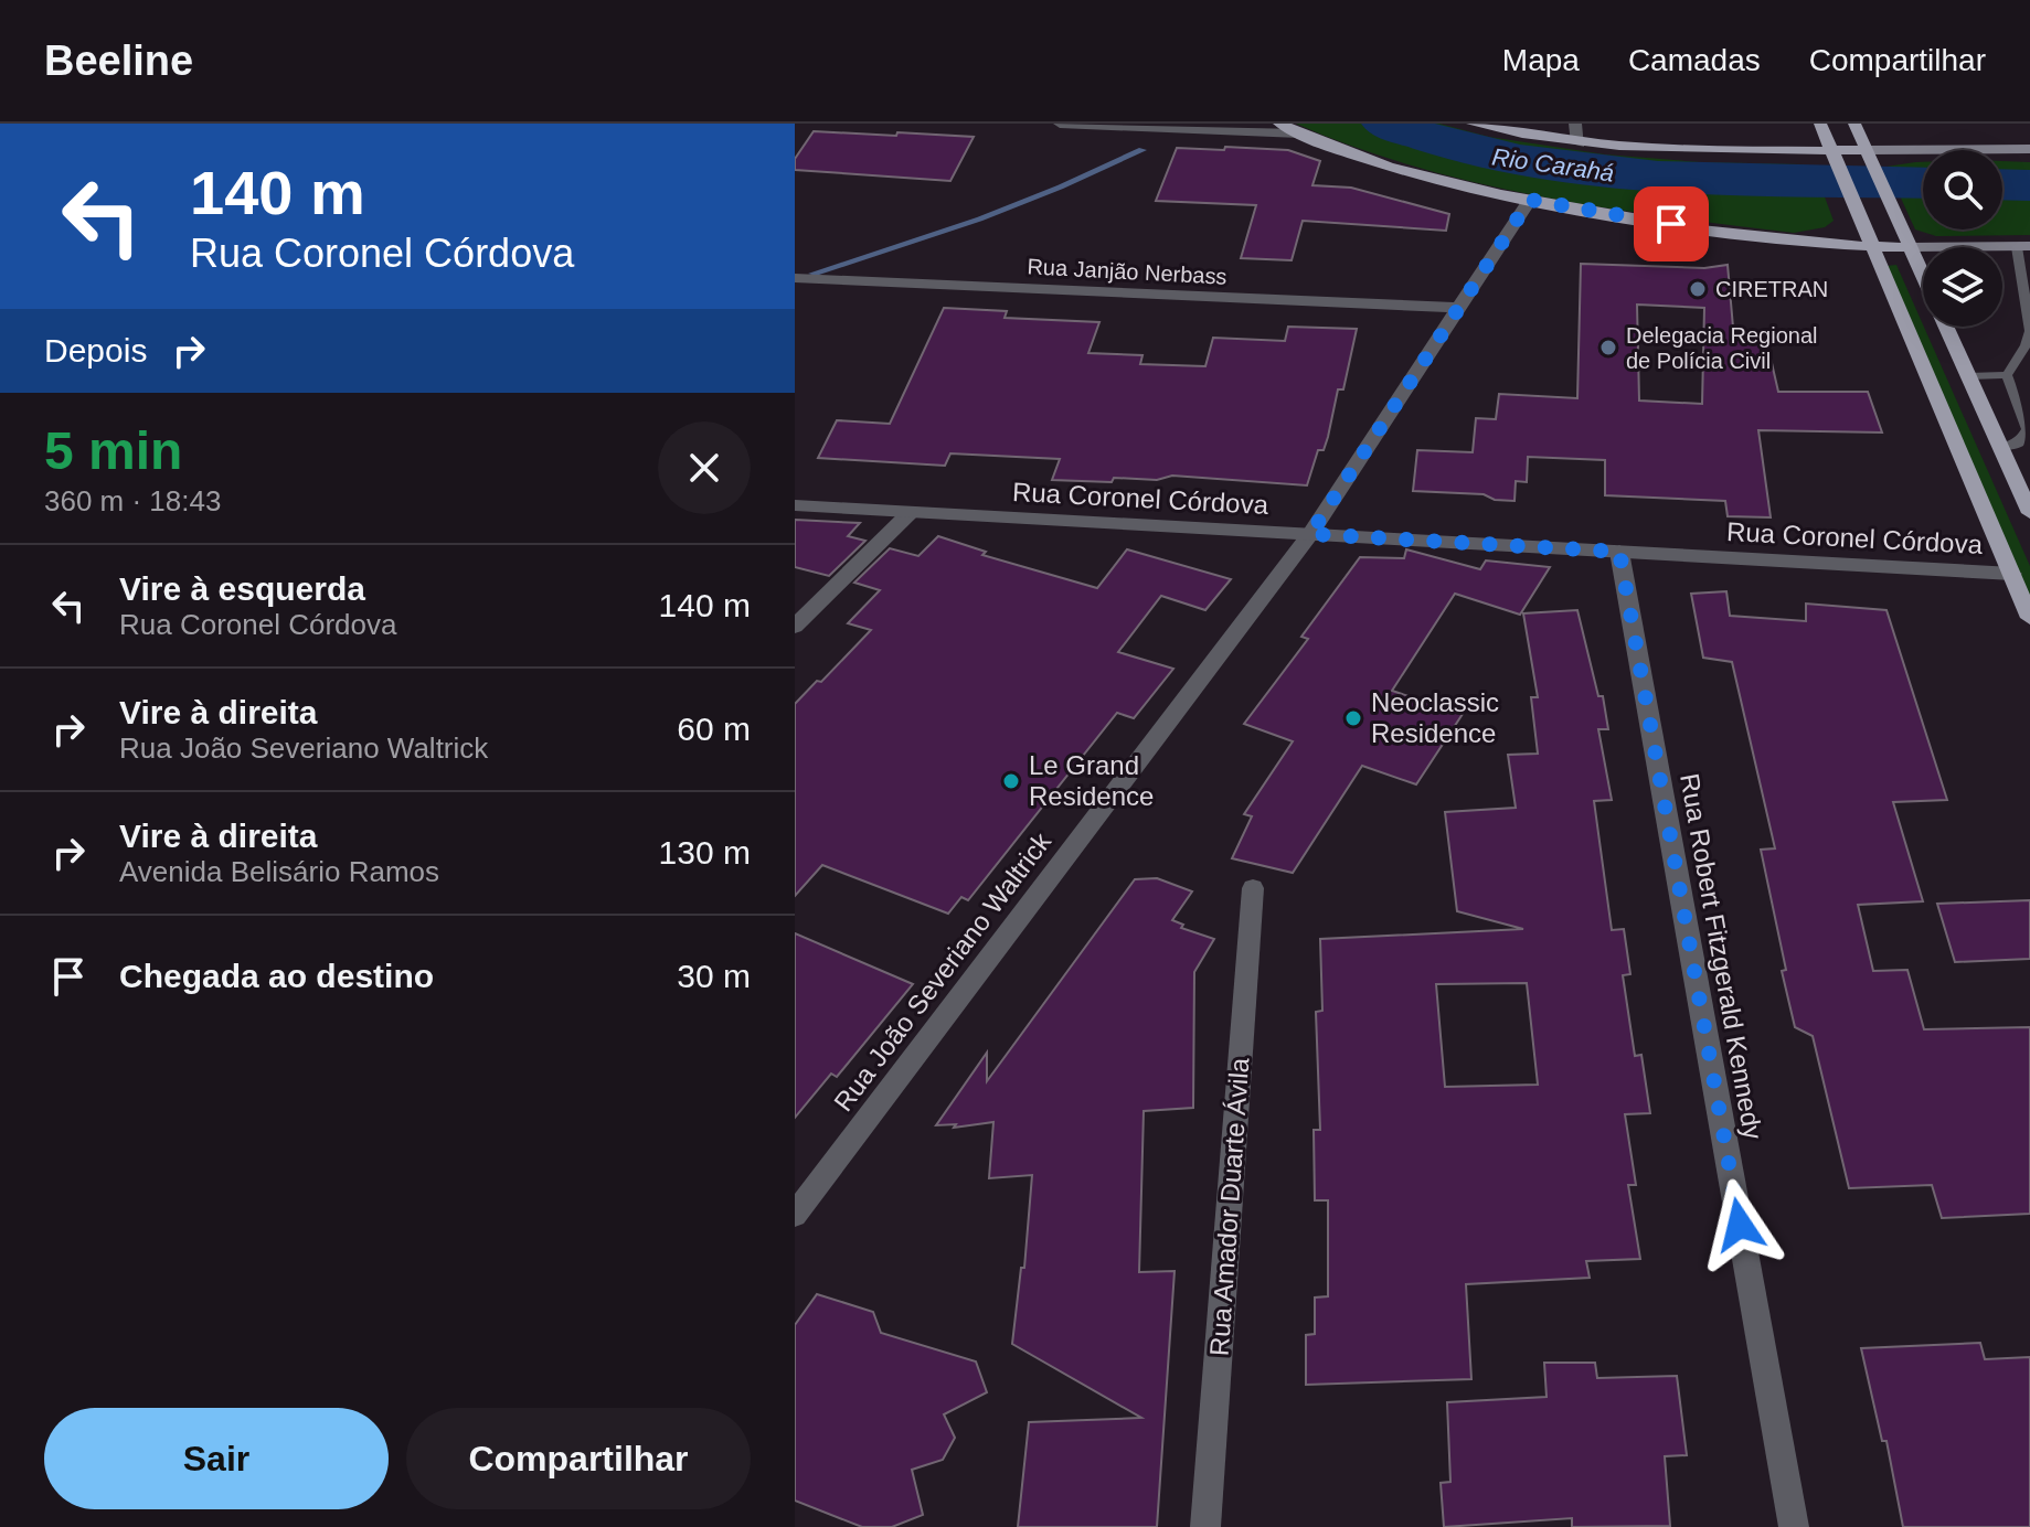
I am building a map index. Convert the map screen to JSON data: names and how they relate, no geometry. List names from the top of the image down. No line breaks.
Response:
{"streets":{"street":["Rua Janjão Nerbass","Rua Coronel Córdova","Rua Robert Fitzgerald Kennedy","Rua João Severiano Waltrick","Rua Amador Duarte Ávila"]},"crossings":[["Rua Janjão Nerbass","Rua João Severiano Waltrick"],["Rua Coronel Córdova","Rua Robert Fitzgerald Kennedy"],["Rua Coronel Córdova","Rua João Severiano Waltrick"]],"water":["Rio Carahá"],"places":["CIRETRAN","Delegacia Regional de Polícia Civil","Neoclassic Residence","Le Grand Residence"],"page":{"header":"Beeline","nav":["Mapa","Camadas","Compartilhar"],"turn":["140 m","Rua Coronel Córdova"],"then":"Depois","heading":["5 min","360 m · 18:43"],"list":[{"name":"Vire à esquerda","note":"Rua Coronel Córdova","value":"140 m"},{"name":"Vire à direita","note":"Rua João Severiano Waltrick","value":"60 m"},{"name":"Vire à direita","note":"Avenida Belisário Ramos","value":"130 m"},{"name":"Chegada ao destino","value":"30 m"}],"buttons":["Sair","Compartilhar"]}}
